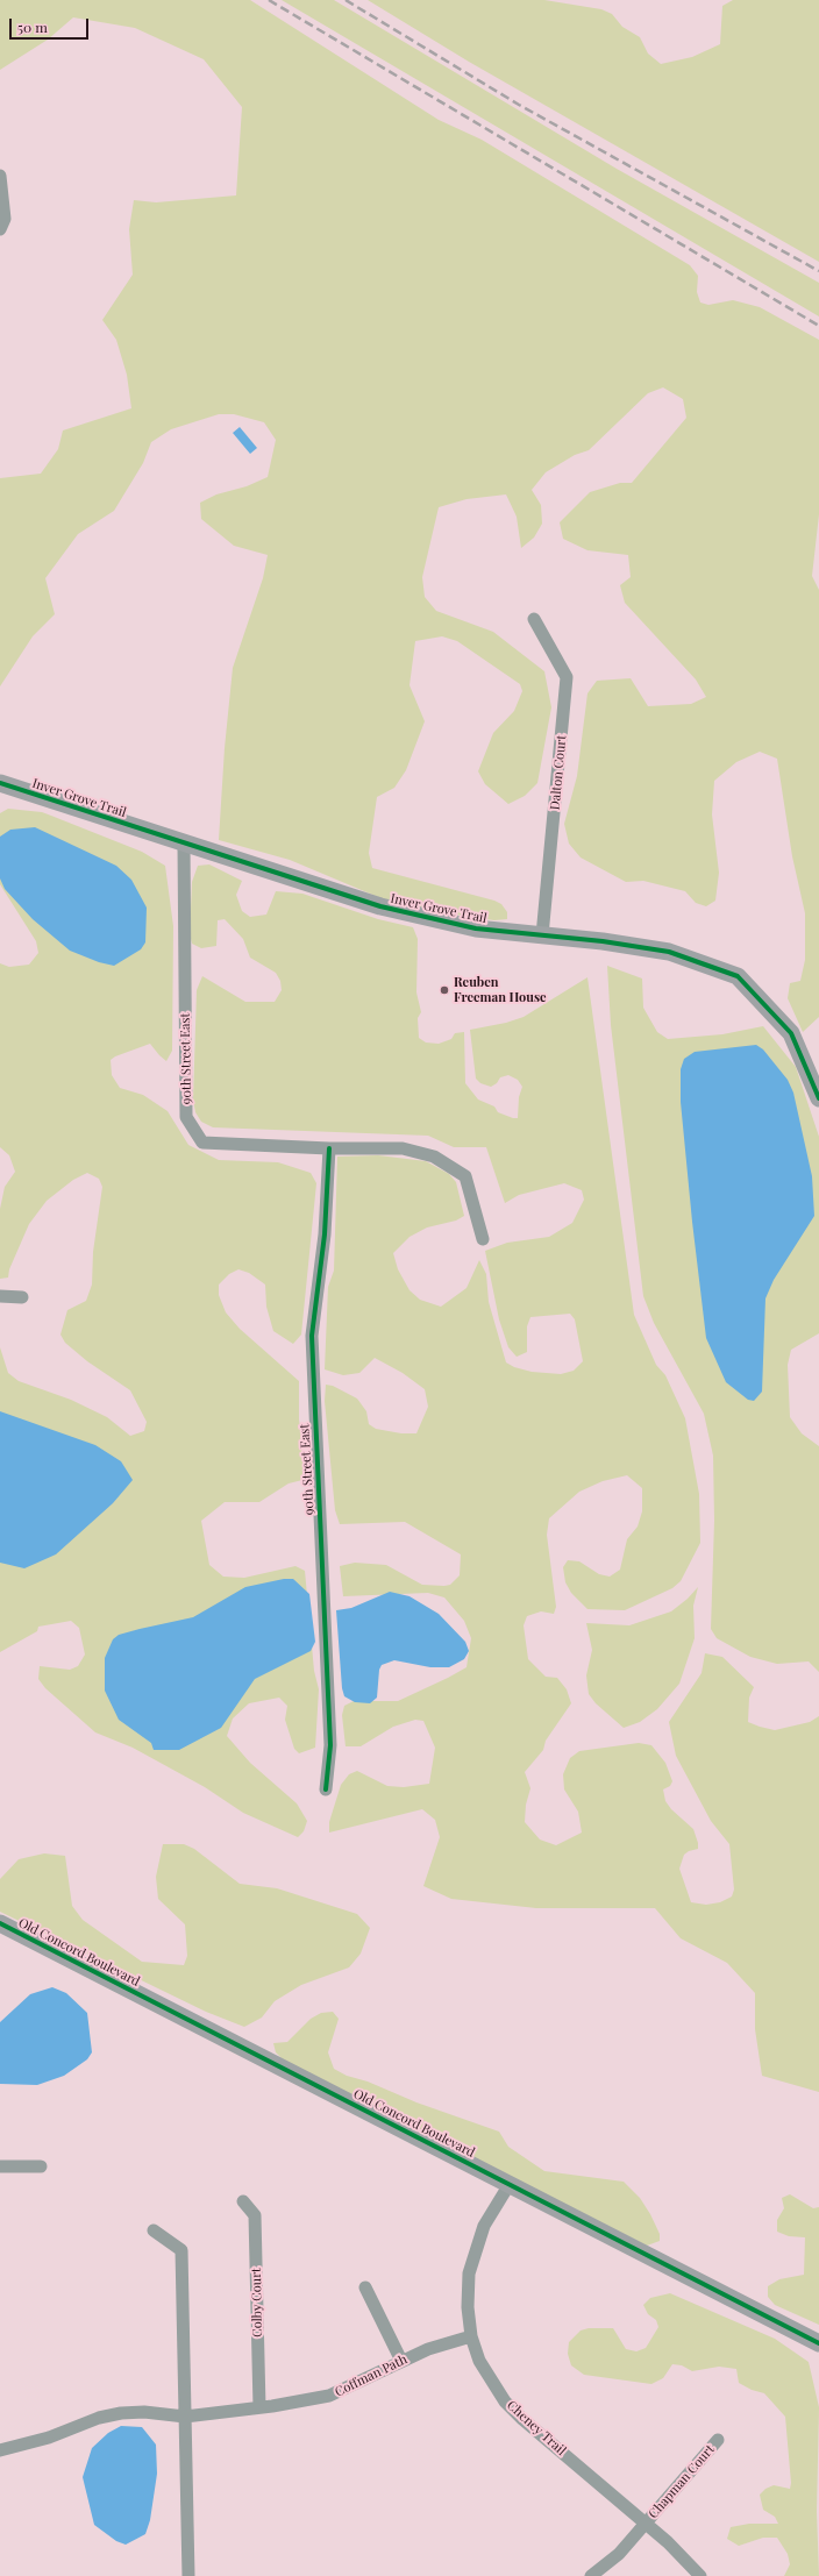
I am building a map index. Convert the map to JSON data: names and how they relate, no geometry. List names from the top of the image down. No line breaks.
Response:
{"streets":{"street":["Dalton Court","Inver Grove Trail","90th Street East","Old Concord Boulevard","Colby Court","Coffman Path","Cheney Trail","Chapman Court"]},"crossings":[["Dalton Court","Inver Grove Trail"],["Inver Grove Trail","90th Street East"],["Old Concord Boulevard","Cheney Trail"],["Colby Court","Coffman Path"],["Coffman Path","Cheney Trail"],["Cheney Trail","Chapman Court"]],"places":["Reuben Freeman House"],"scale_bar":"50 m"}
